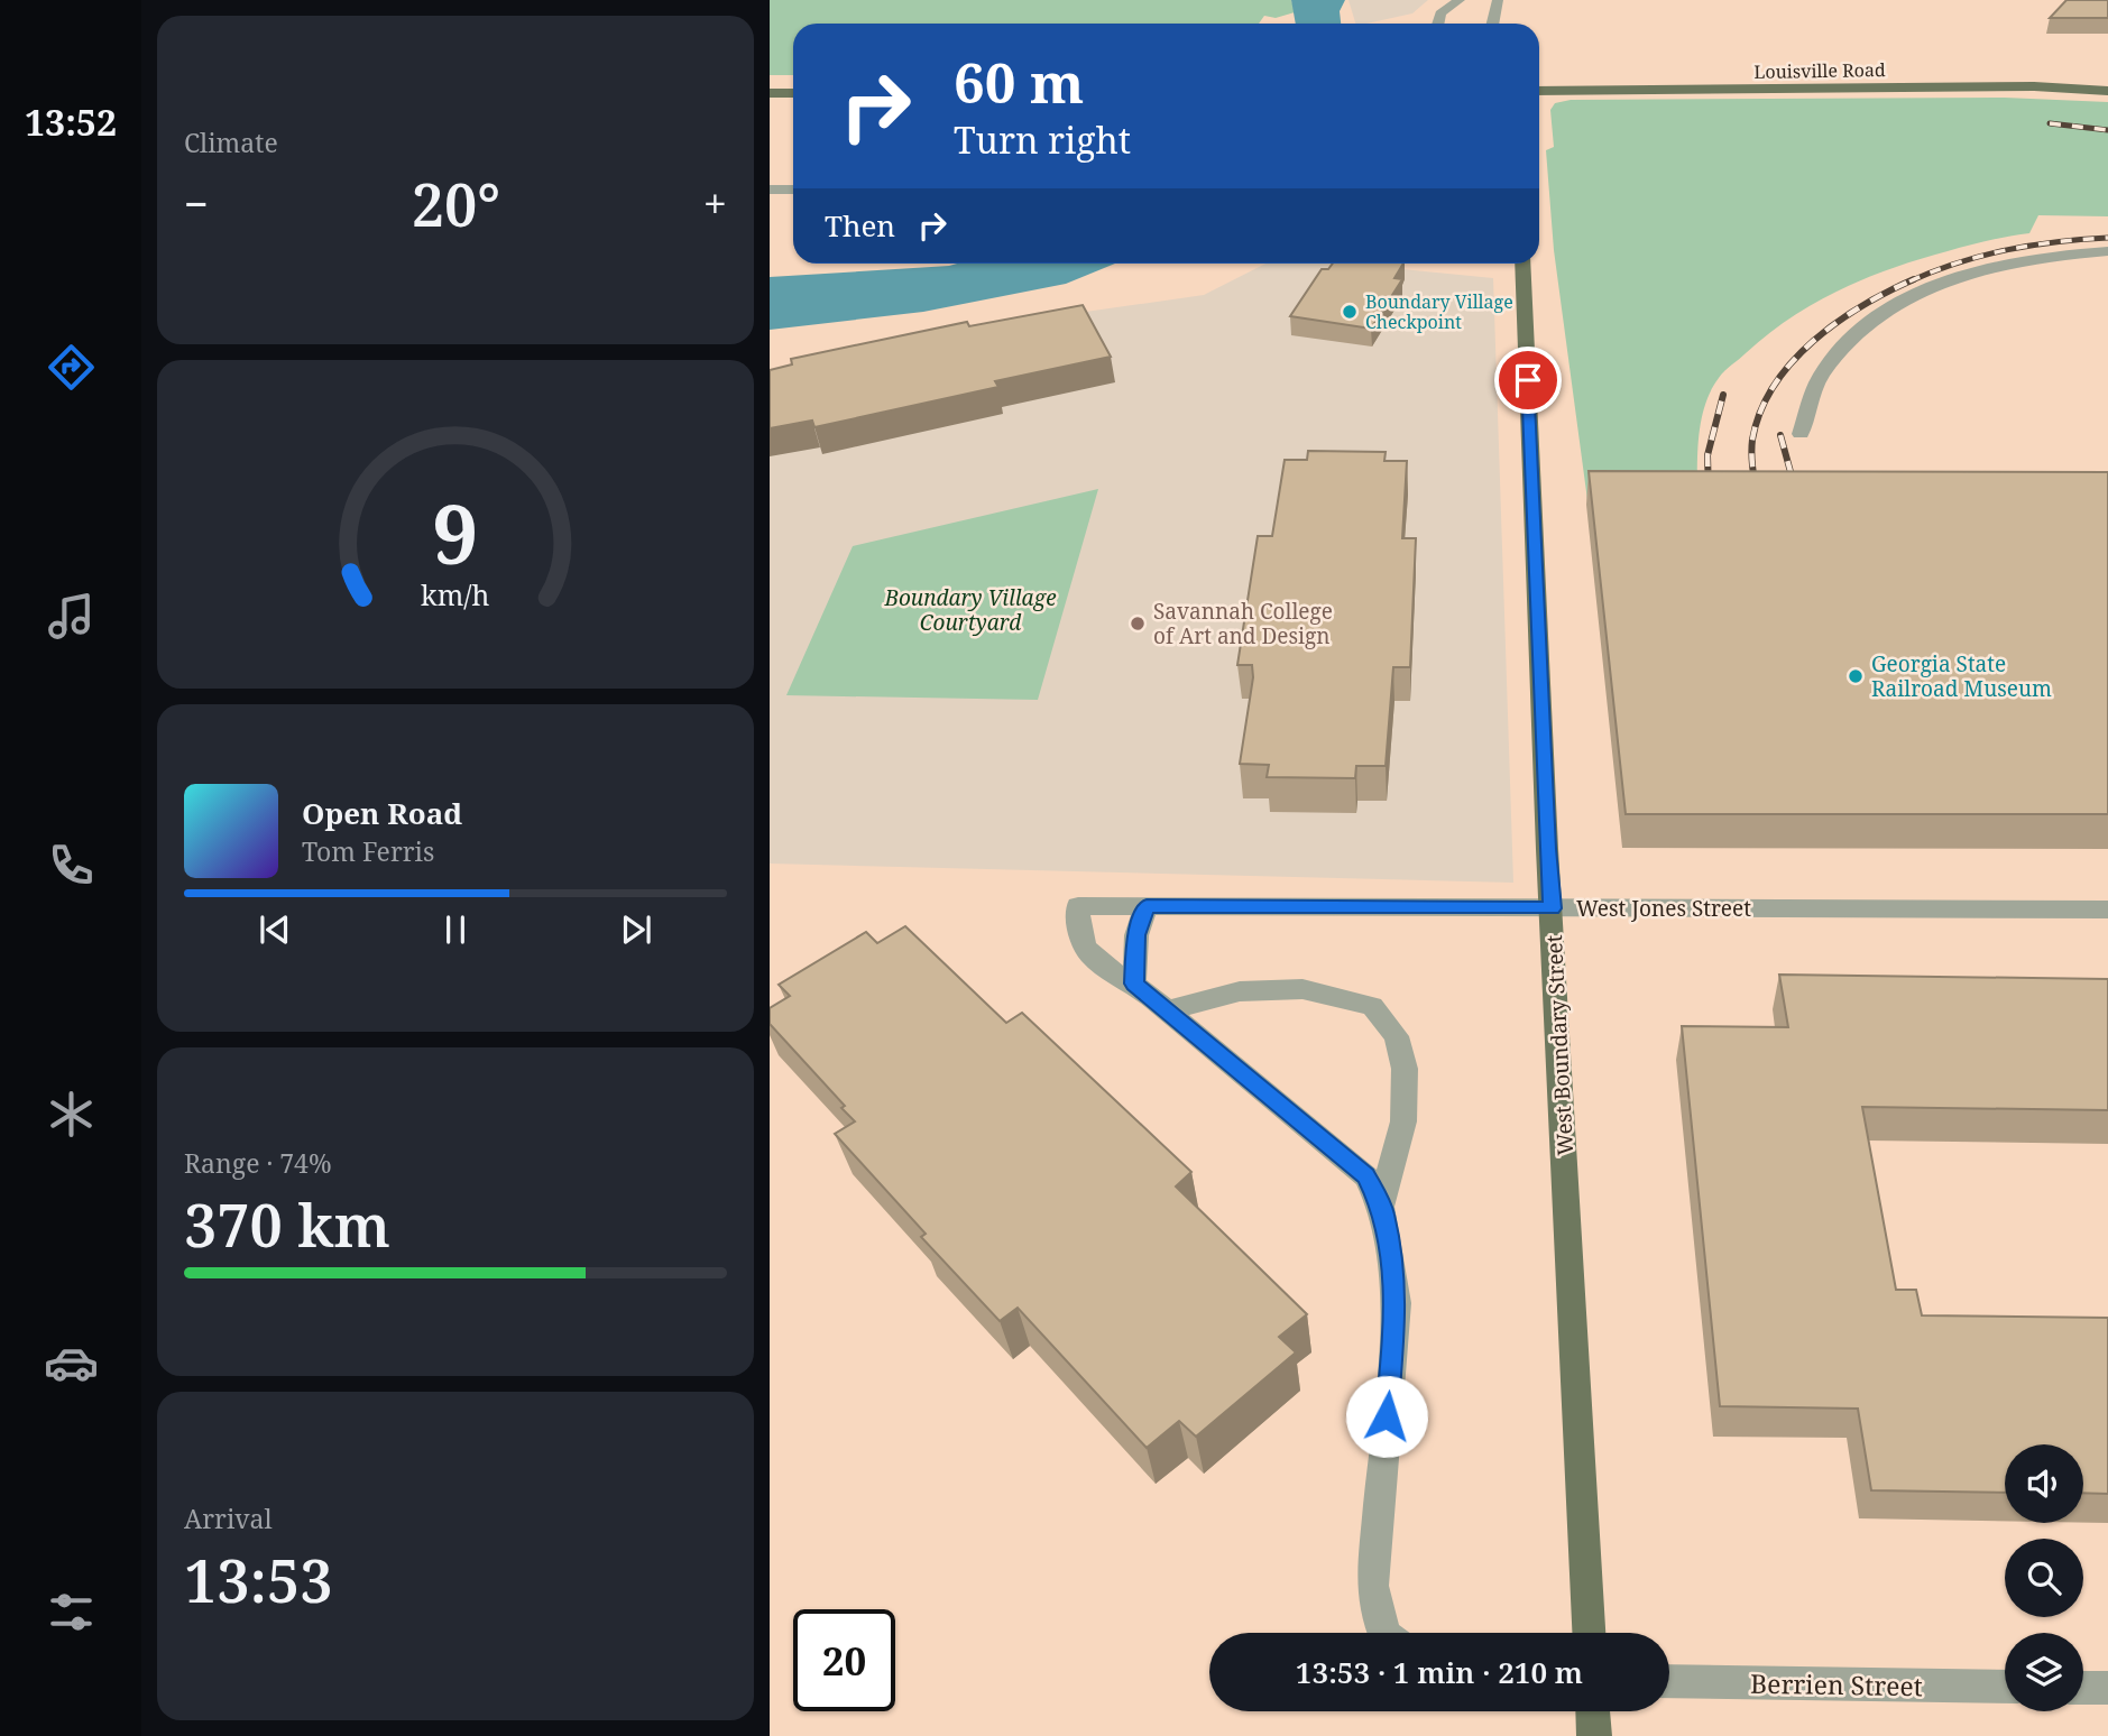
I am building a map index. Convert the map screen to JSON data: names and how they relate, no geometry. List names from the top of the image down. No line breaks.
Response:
{"streets":{"main road":["Louisville Road","West Boundary Street"],"street":["West Jones Street","Berrien Street"]},"crossings":[["West Jones Street","West Boundary Street"]],"parks":["Boundary Village Courtyard"],"places":["Boundary Village Checkpoint","Savannah College of Art and Design","Georgia State Railroad Museum"],"page":{"tabs":"13:52","tile":["Climate",["Range · 74%","370 km"],["Arrival","13:53"]],"turn":["60 m","Turn right"],"heat":["−","20°","+"],"then":"Then","song":["Open Road","Tom Ferris"],"limit":"20","trip":"13:53 · 1 min · 210 m","gauge":["9","km/h"]}}
